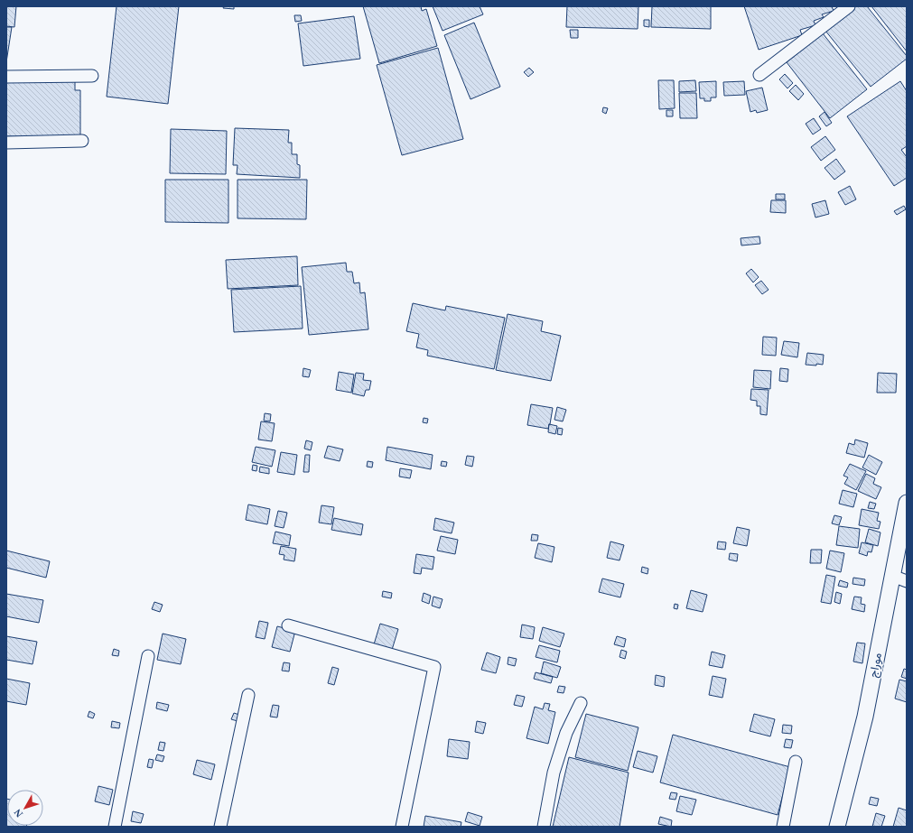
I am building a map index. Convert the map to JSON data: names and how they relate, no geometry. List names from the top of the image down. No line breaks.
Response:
{"streets":{"main road":["موراج"]},"north":"bottom left"}
